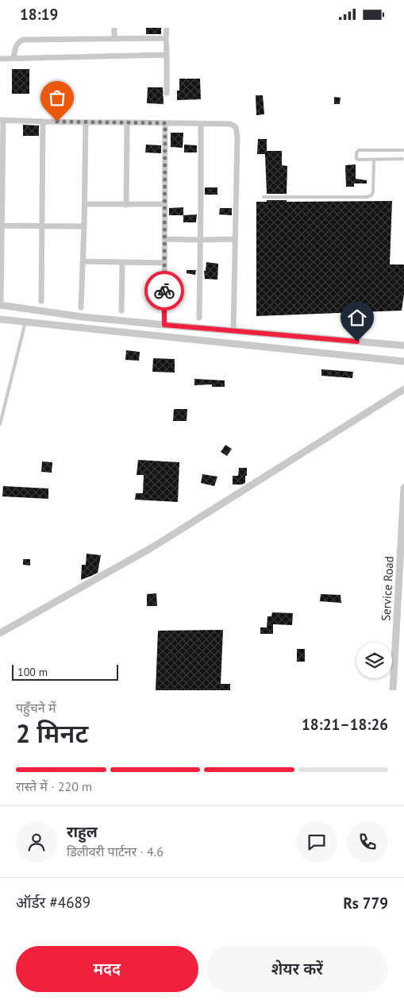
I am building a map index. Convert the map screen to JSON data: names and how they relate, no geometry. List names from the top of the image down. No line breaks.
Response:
{"streets":{"street":["Service Road"]},"scale_bar":"100 m","page":{"status":"18:19","scale":"100 m","heading":["2 मिनट","पहुँचने में","18:21–18:26"],"panel":["राहुल","डिलीवरी पार्टनर · 4.6","ऑर्डर #4689","Rs 779"],"bar":"रास्ते में · 220 m","buttons":["मदद","शेयर करें"]}}
